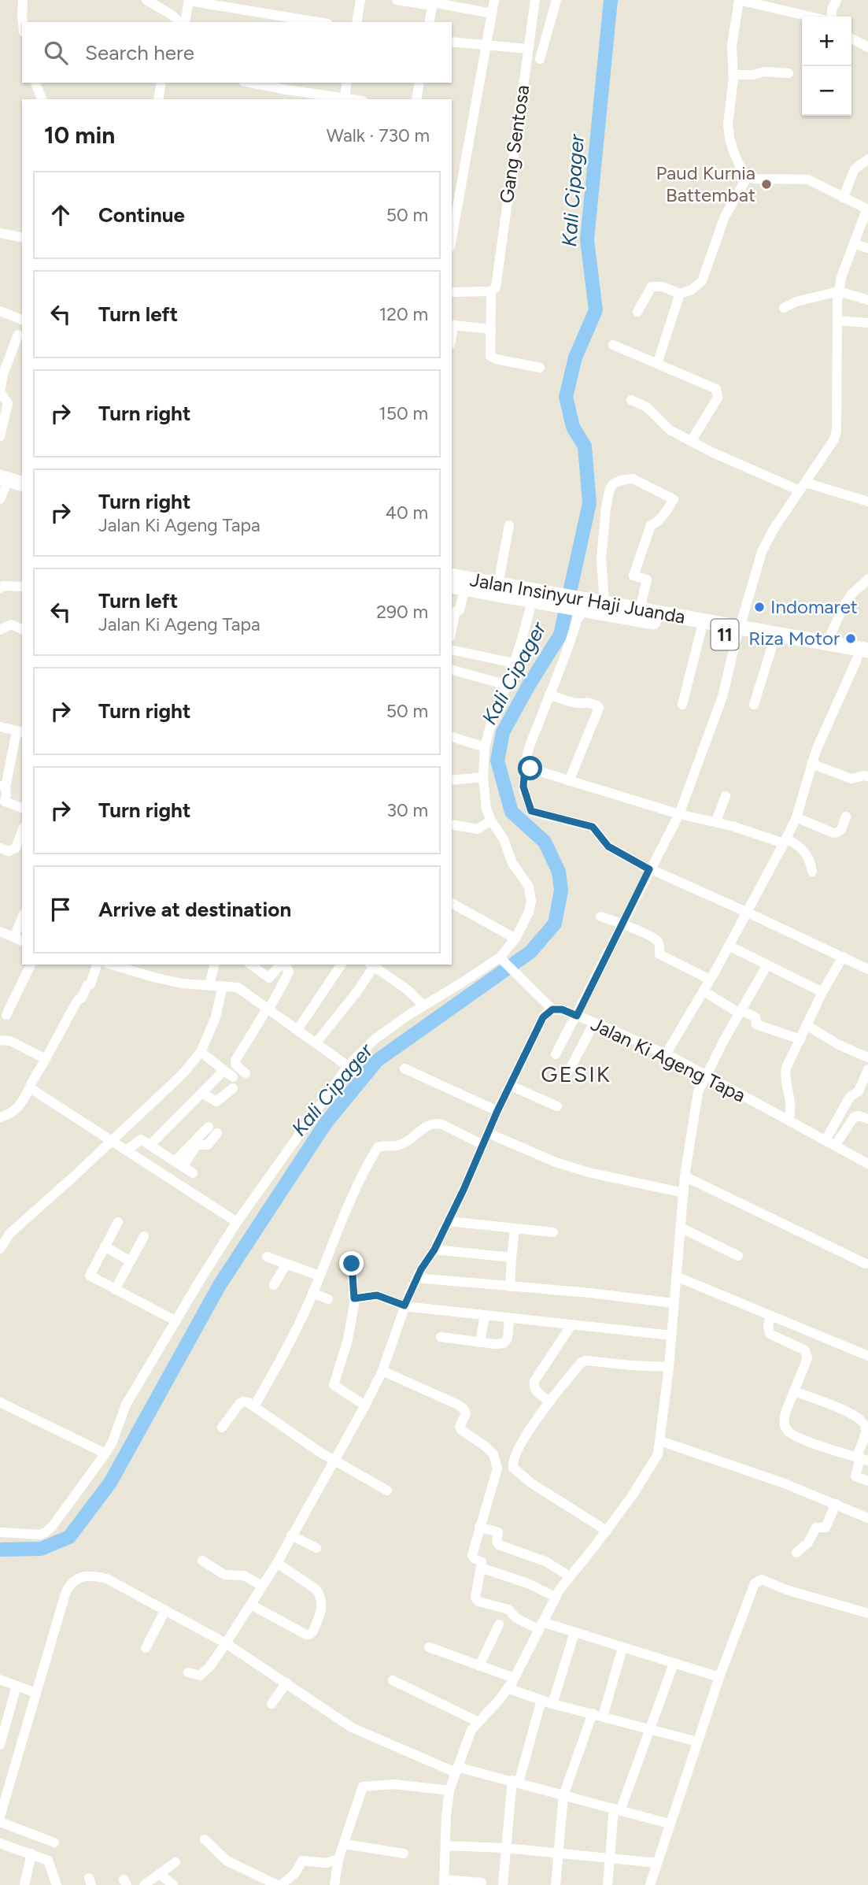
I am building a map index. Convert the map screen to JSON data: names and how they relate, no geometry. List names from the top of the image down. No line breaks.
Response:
{"streets":{"highway":["Jalan Insinyur Haji Juanda","11"],"street":["Gang Sentosa","Jalan Ki Ageng Tapa"]},"districts":["GESIK"],"water":["Kali Cipager"],"places":["Paud Kurnia Battembat","Indomaret","Riza Motor"],"page":{"map_buttons":["+","−"],"search":"Search here","heading":["10 min","Walk · 730 m"],"list":[["Continue","50 m"],["Turn left","120 m"],["Turn right","150 m"],["Turn right","Jalan Ki Ageng Tapa","40 m"],["Turn left","Jalan Ki Ageng Tapa","290 m"],["Turn right","50 m"],["Turn right","30 m"],"Arrive at destination"]}}
